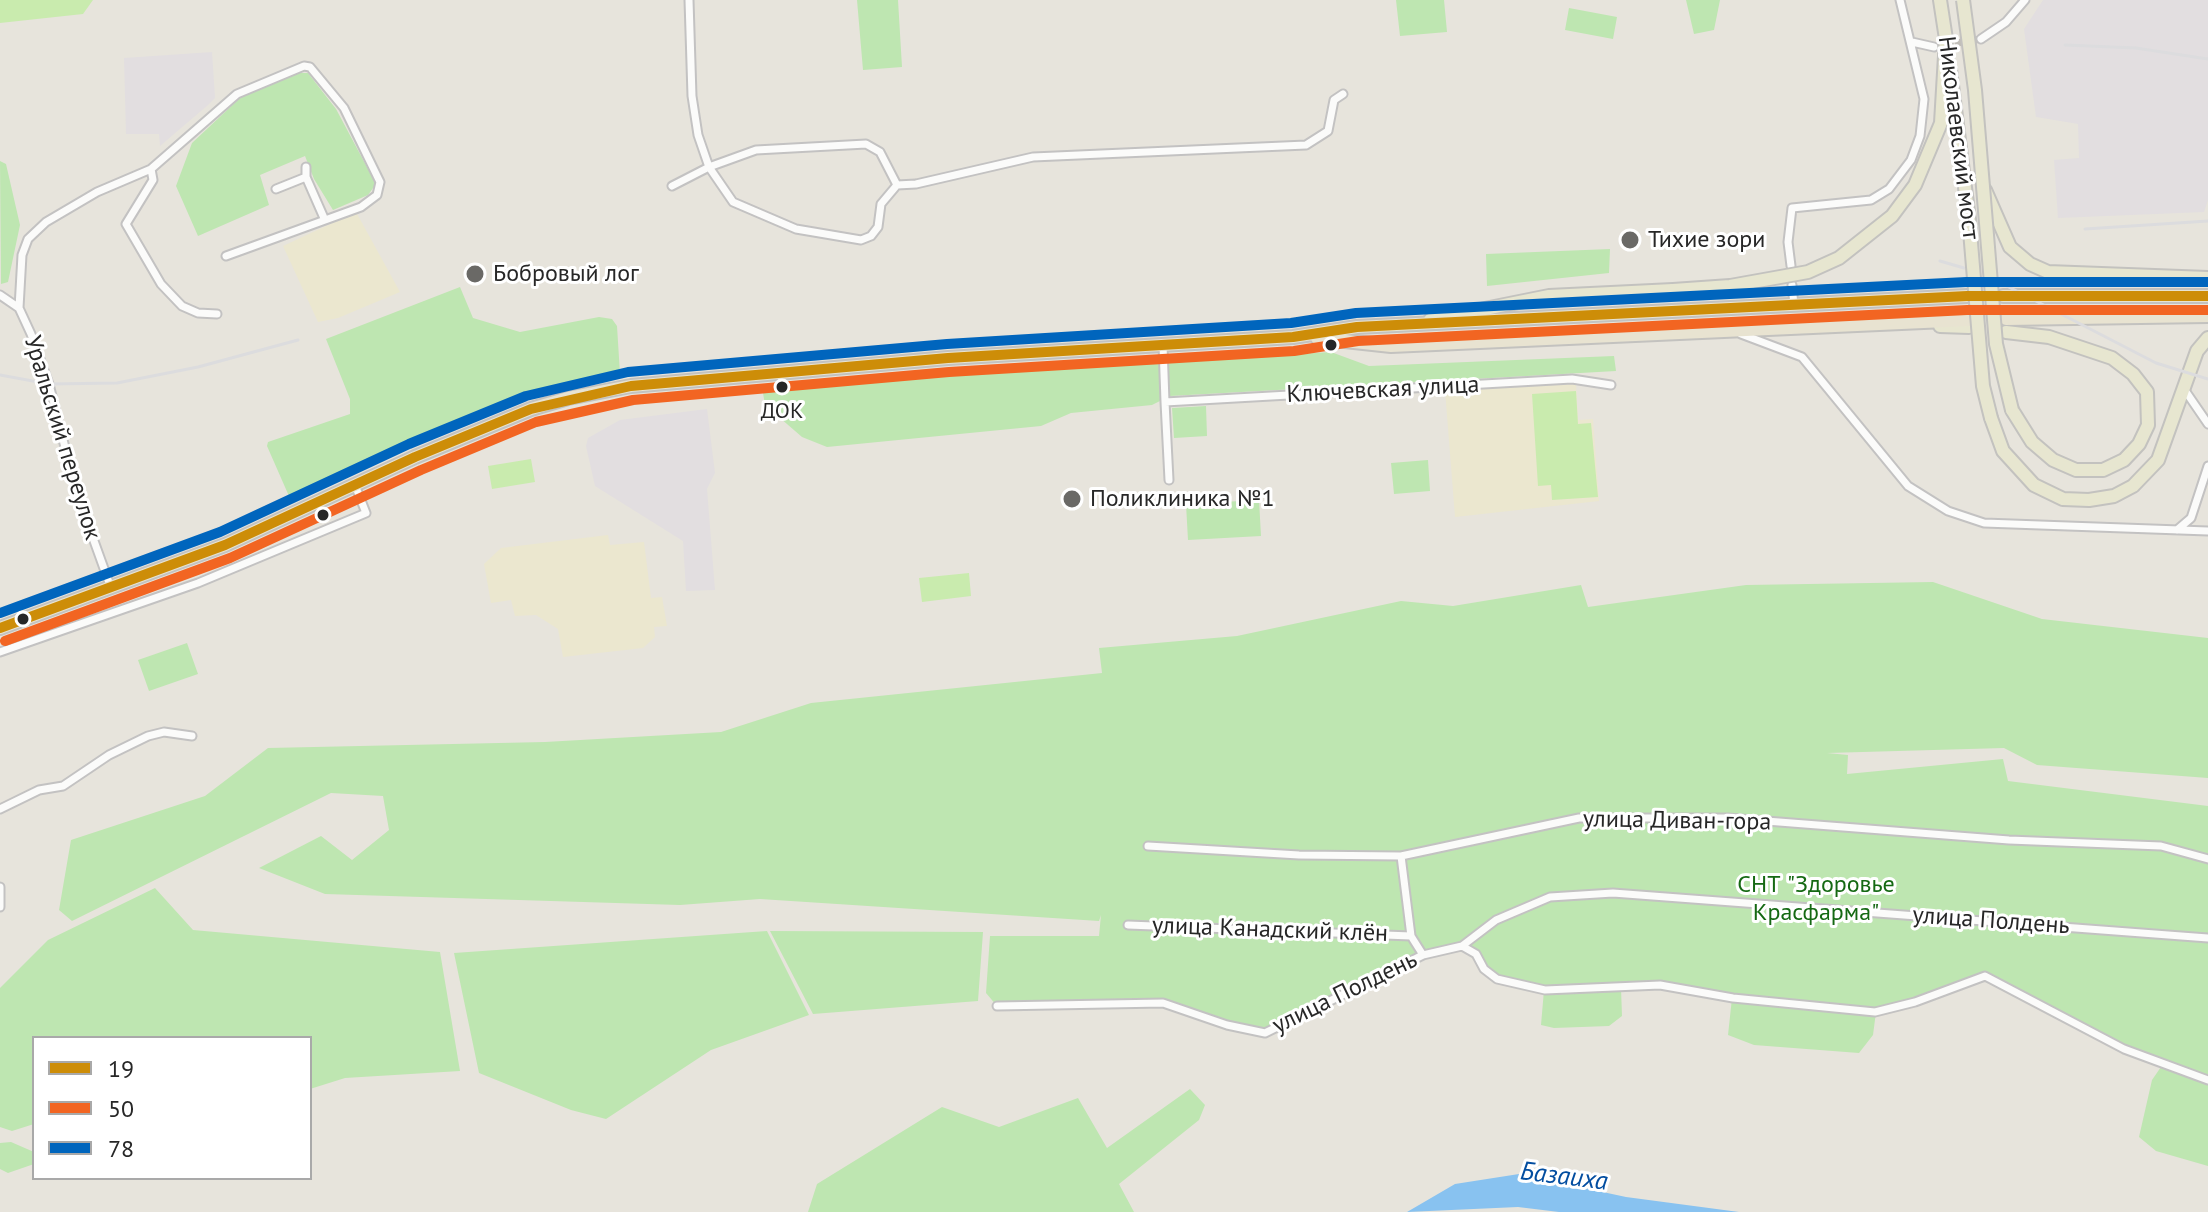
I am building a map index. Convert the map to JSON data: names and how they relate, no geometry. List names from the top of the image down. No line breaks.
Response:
{"streets":{"main road":["Николаевский мост"],"street":["Ключевская улица","Уральский переулок","улица Диван-гора","улица Полдень","улица Канадский клён"]},"water":["Базаиха"],"parks":["СНТ \"Здоровье Красфарма\""],"places":["Тихие зори","Бобровый лог","ДОК","Поликлиника №1"],"lines":["transit line 78","transit line 19","transit line 50"],"legend":["19","50","78"]}
